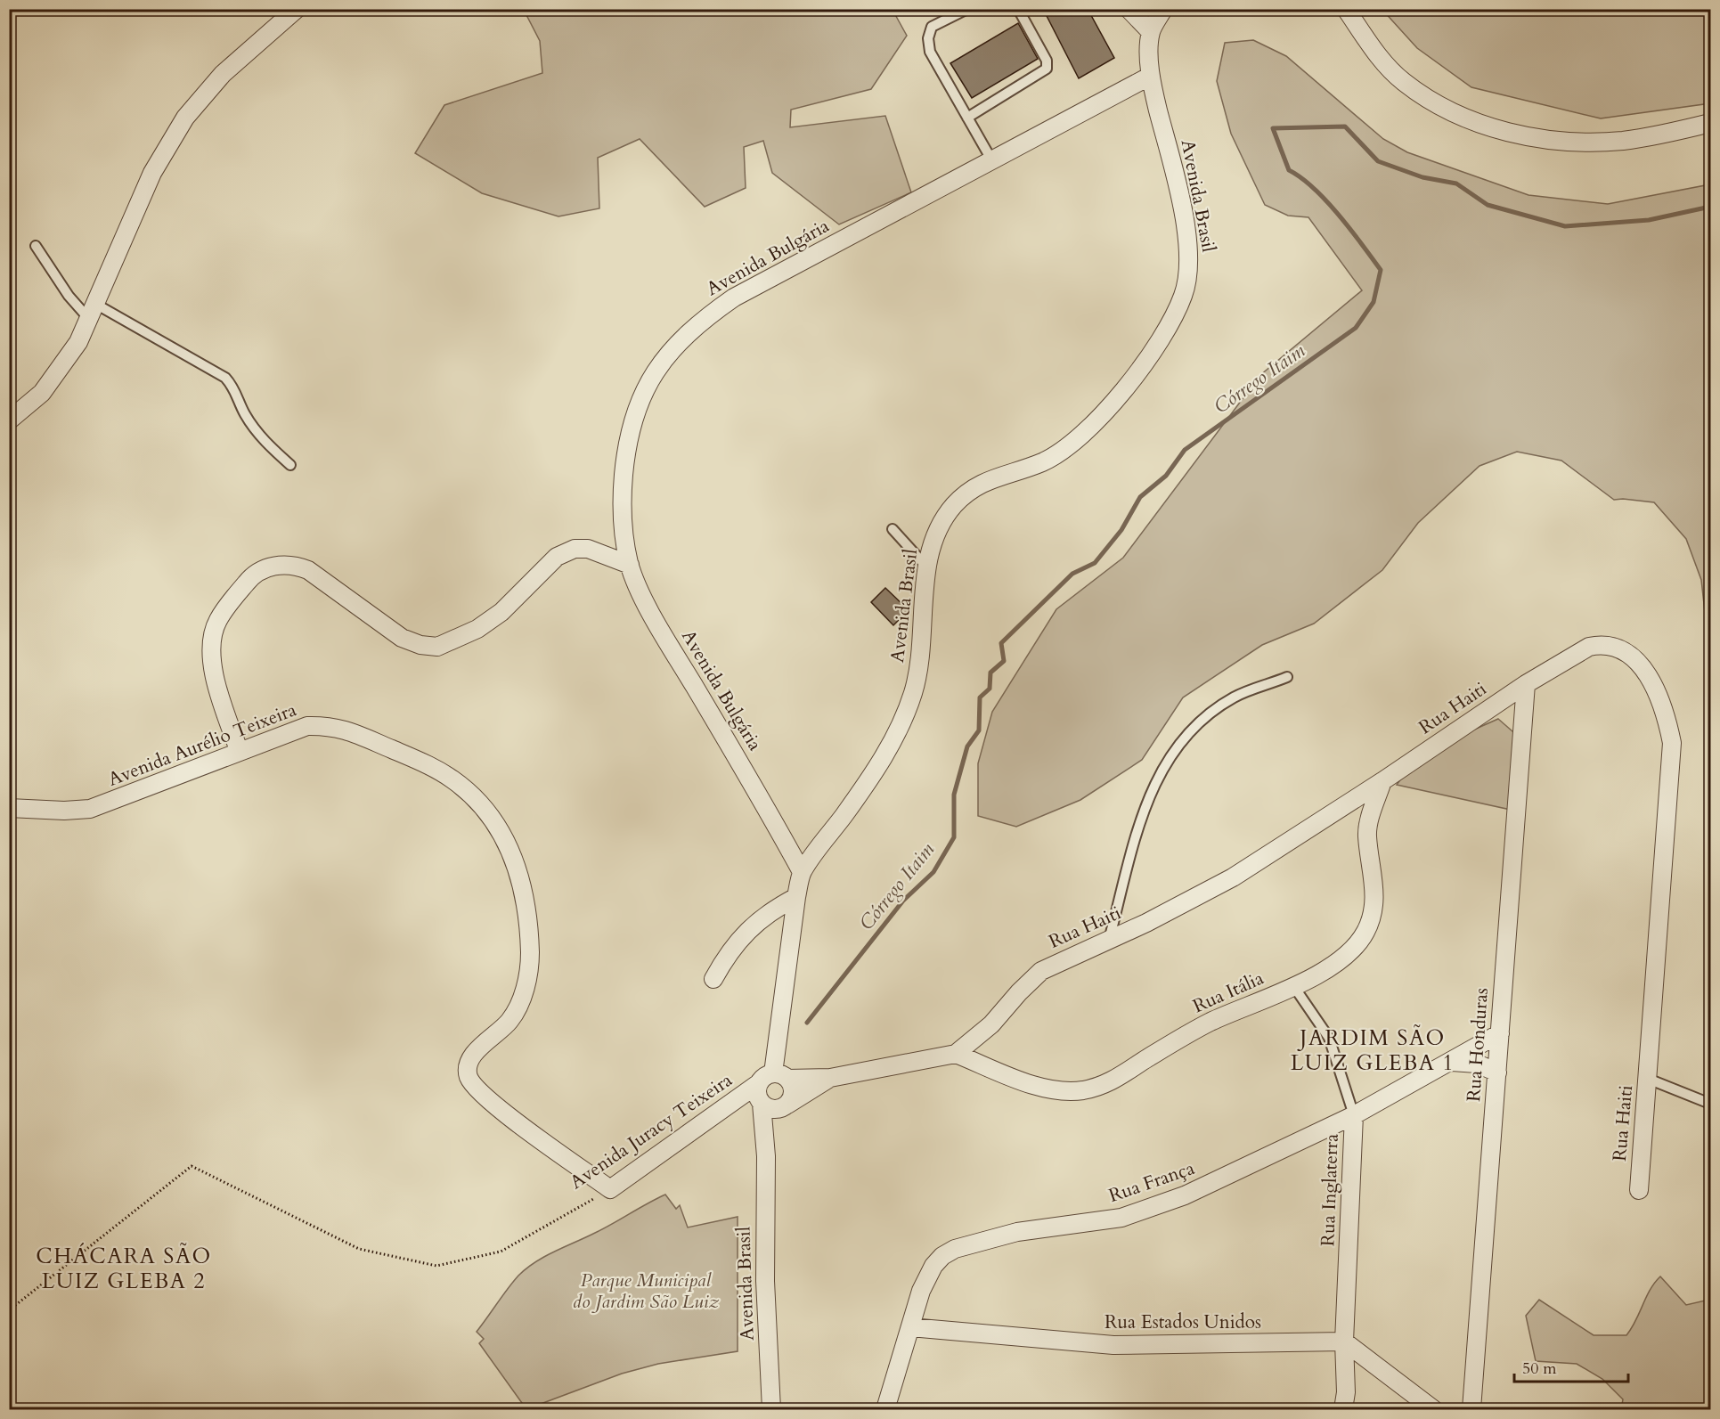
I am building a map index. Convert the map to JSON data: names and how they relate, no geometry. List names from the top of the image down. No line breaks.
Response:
{"streets":{"street":["Avenida Brasil","Avenida Bulgária","Rua Haiti","Avenida Aurélio Teixeira","Rua Itália","Rua Honduras","Avenida Juracy Teixeira","Rua França","Rua Inglaterra","Rua Estados Unidos"]},"crossings":[["Avenida Brasil","Avenida Bulgária"],["Avenida Brasil","Rua Haiti"],["Avenida Brasil","Avenida Juracy Teixeira"],["Rua Haiti","Rua Itália"],["Rua Haiti","Rua Honduras"],["Rua Haiti","Avenida Juracy Teixeira"],["Avenida Aurélio Teixeira","Avenida Juracy Teixeira"],["Rua Itália","Rua Inglaterra"],["Rua Honduras","Rua França"],["Rua França","Rua Inglaterra"],["Rua França","Rua Estados Unidos"],["Rua Inglaterra","Rua Estados Unidos"]],"districts":["JARDIM SÃO LUIZ GLEBA 1","CHÁCARA SÃO LUIZ GLEBA 2"],"water":["Córrego Itaim"],"parks":["Parque Municipal do Jardim São Luiz"],"scale_bar":"50 m"}
